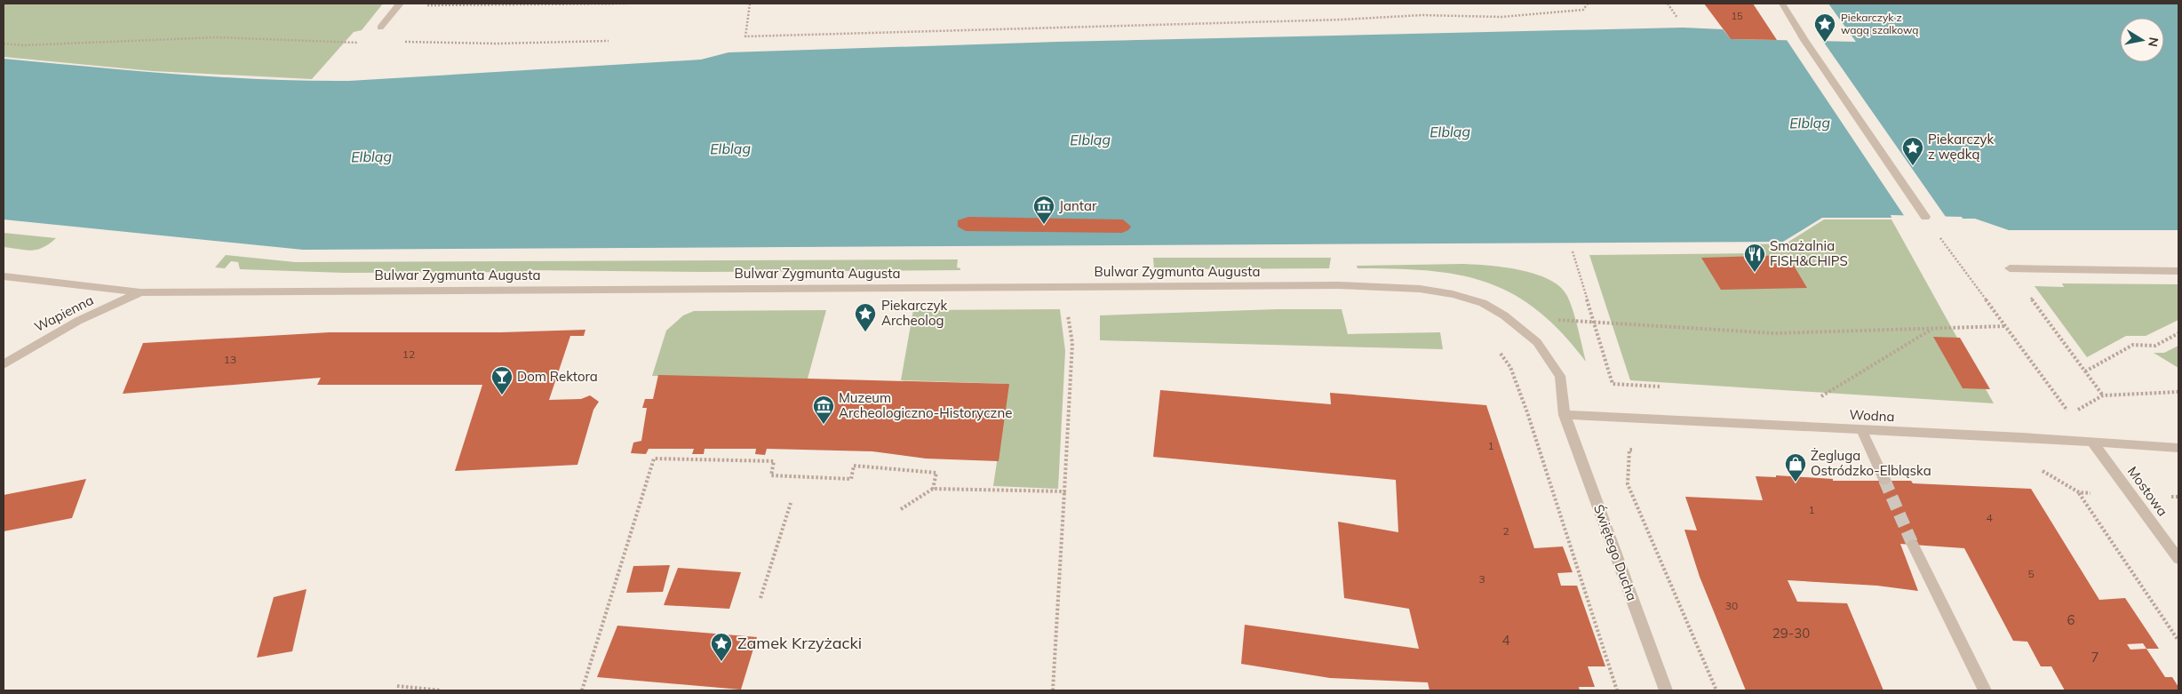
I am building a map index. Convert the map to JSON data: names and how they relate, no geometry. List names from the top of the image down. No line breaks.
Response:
{"streets":{"street":["Bulwar Zygmunta Augusta","Wapienna","Wodna","Mostowa","Świętego Ducha"]},"crossings":[["Bulwar Zygmunta Augusta","Wapienna"],["Bulwar Zygmunta Augusta","Wodna"],["Bulwar Zygmunta Augusta","Świętego Ducha"],["Wodna","Mostowa"],["Wodna","Świętego Ducha"]],"water":["Elbląg"],"places":{"place":["Piekarczyk z wagą szalkową","Piekarczyk z wędką","Piekarczyk Archeolog","Zamek Krzyżacki"],"museum":["Jantar","Muzeum Archeologiczno-Historyczne"],"restaurant":["Smażalnia FISH&CHIPS"],"bar":["Dom Rektora"],"shop":["Żegluga Ostródzko-Elbląska"]},"house_numbers":["15","12","13","1","1","4","2","5","3","30","6","29-30","4","7"],"north":"right"}
